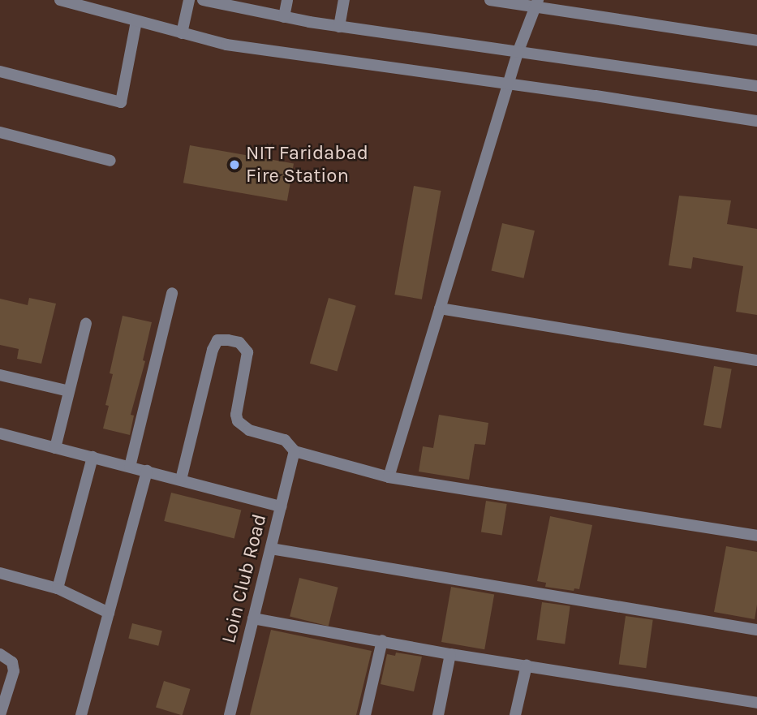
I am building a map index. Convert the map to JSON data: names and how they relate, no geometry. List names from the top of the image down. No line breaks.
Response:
{"streets":{"street":["Loin Club Road"]},"places":["NIT Faridabad Fire Station"]}
